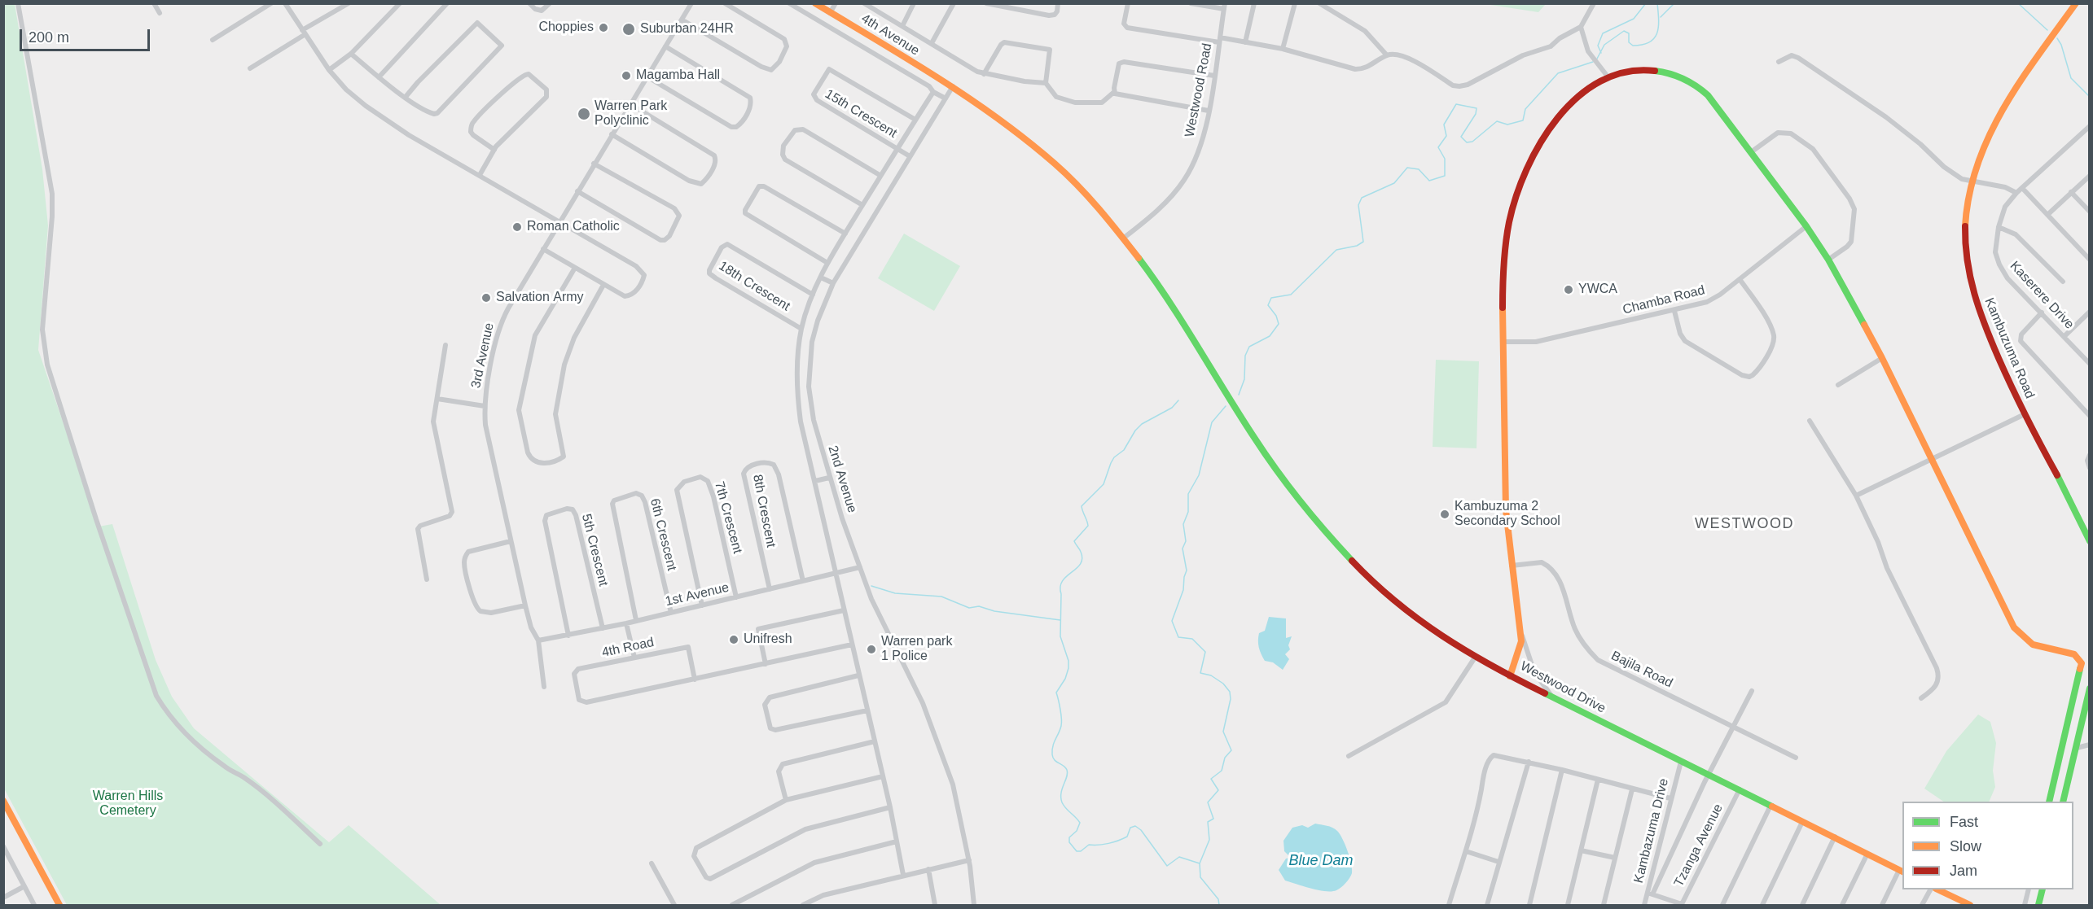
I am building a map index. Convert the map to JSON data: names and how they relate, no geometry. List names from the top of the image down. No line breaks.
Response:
{"streets":{"street":["4th Avenue","Westwood Road","15th Crescent","18th Crescent","Kaserere Drive","Chamba Road","Kambuzuma Road","3rd Avenue","2nd Avenue","8th Crescent","7th Crescent","6th Crescent","5th Crescent","1st Avenue","4th Road","Bajila Road","Westwood Drive","Kambazuma Drive","Tzanga Avenue"]},"crossings":[["4th Avenue","Westwood Road"],["4th Avenue","2nd Avenue"],["4th Avenue","Westwood Drive"],["15th Crescent","2nd Avenue"],["Chamba Road","Westwood Drive"],["3rd Avenue","1st Avenue"],["2nd Avenue","1st Avenue"],["8th Crescent","1st Avenue"],["7th Crescent","1st Avenue"],["6th Crescent","1st Avenue"],["5th Crescent","1st Avenue"],["Bajila Road","Westwood Drive"],["Westwood Drive","Kambazuma Drive"],["Westwood Drive","Tzanga Avenue"],["Kambazuma Drive","Tzanga Avenue"]],"districts":["WESTWOOD"],"water":["Blue Dam"],"parks":["Warren Hills Cemetery"],"places":["Choppies","Suburban 24HR","Magamba Hall","Warren Park Polyclinic","Roman Catholic","YWCA","Salvation Army","Kambuzuma 2 Secondary School","Unifresh","Warren park 1 Police"],"legend":["Fast","Slow","Jam"],"scale_bar":"200 m"}
